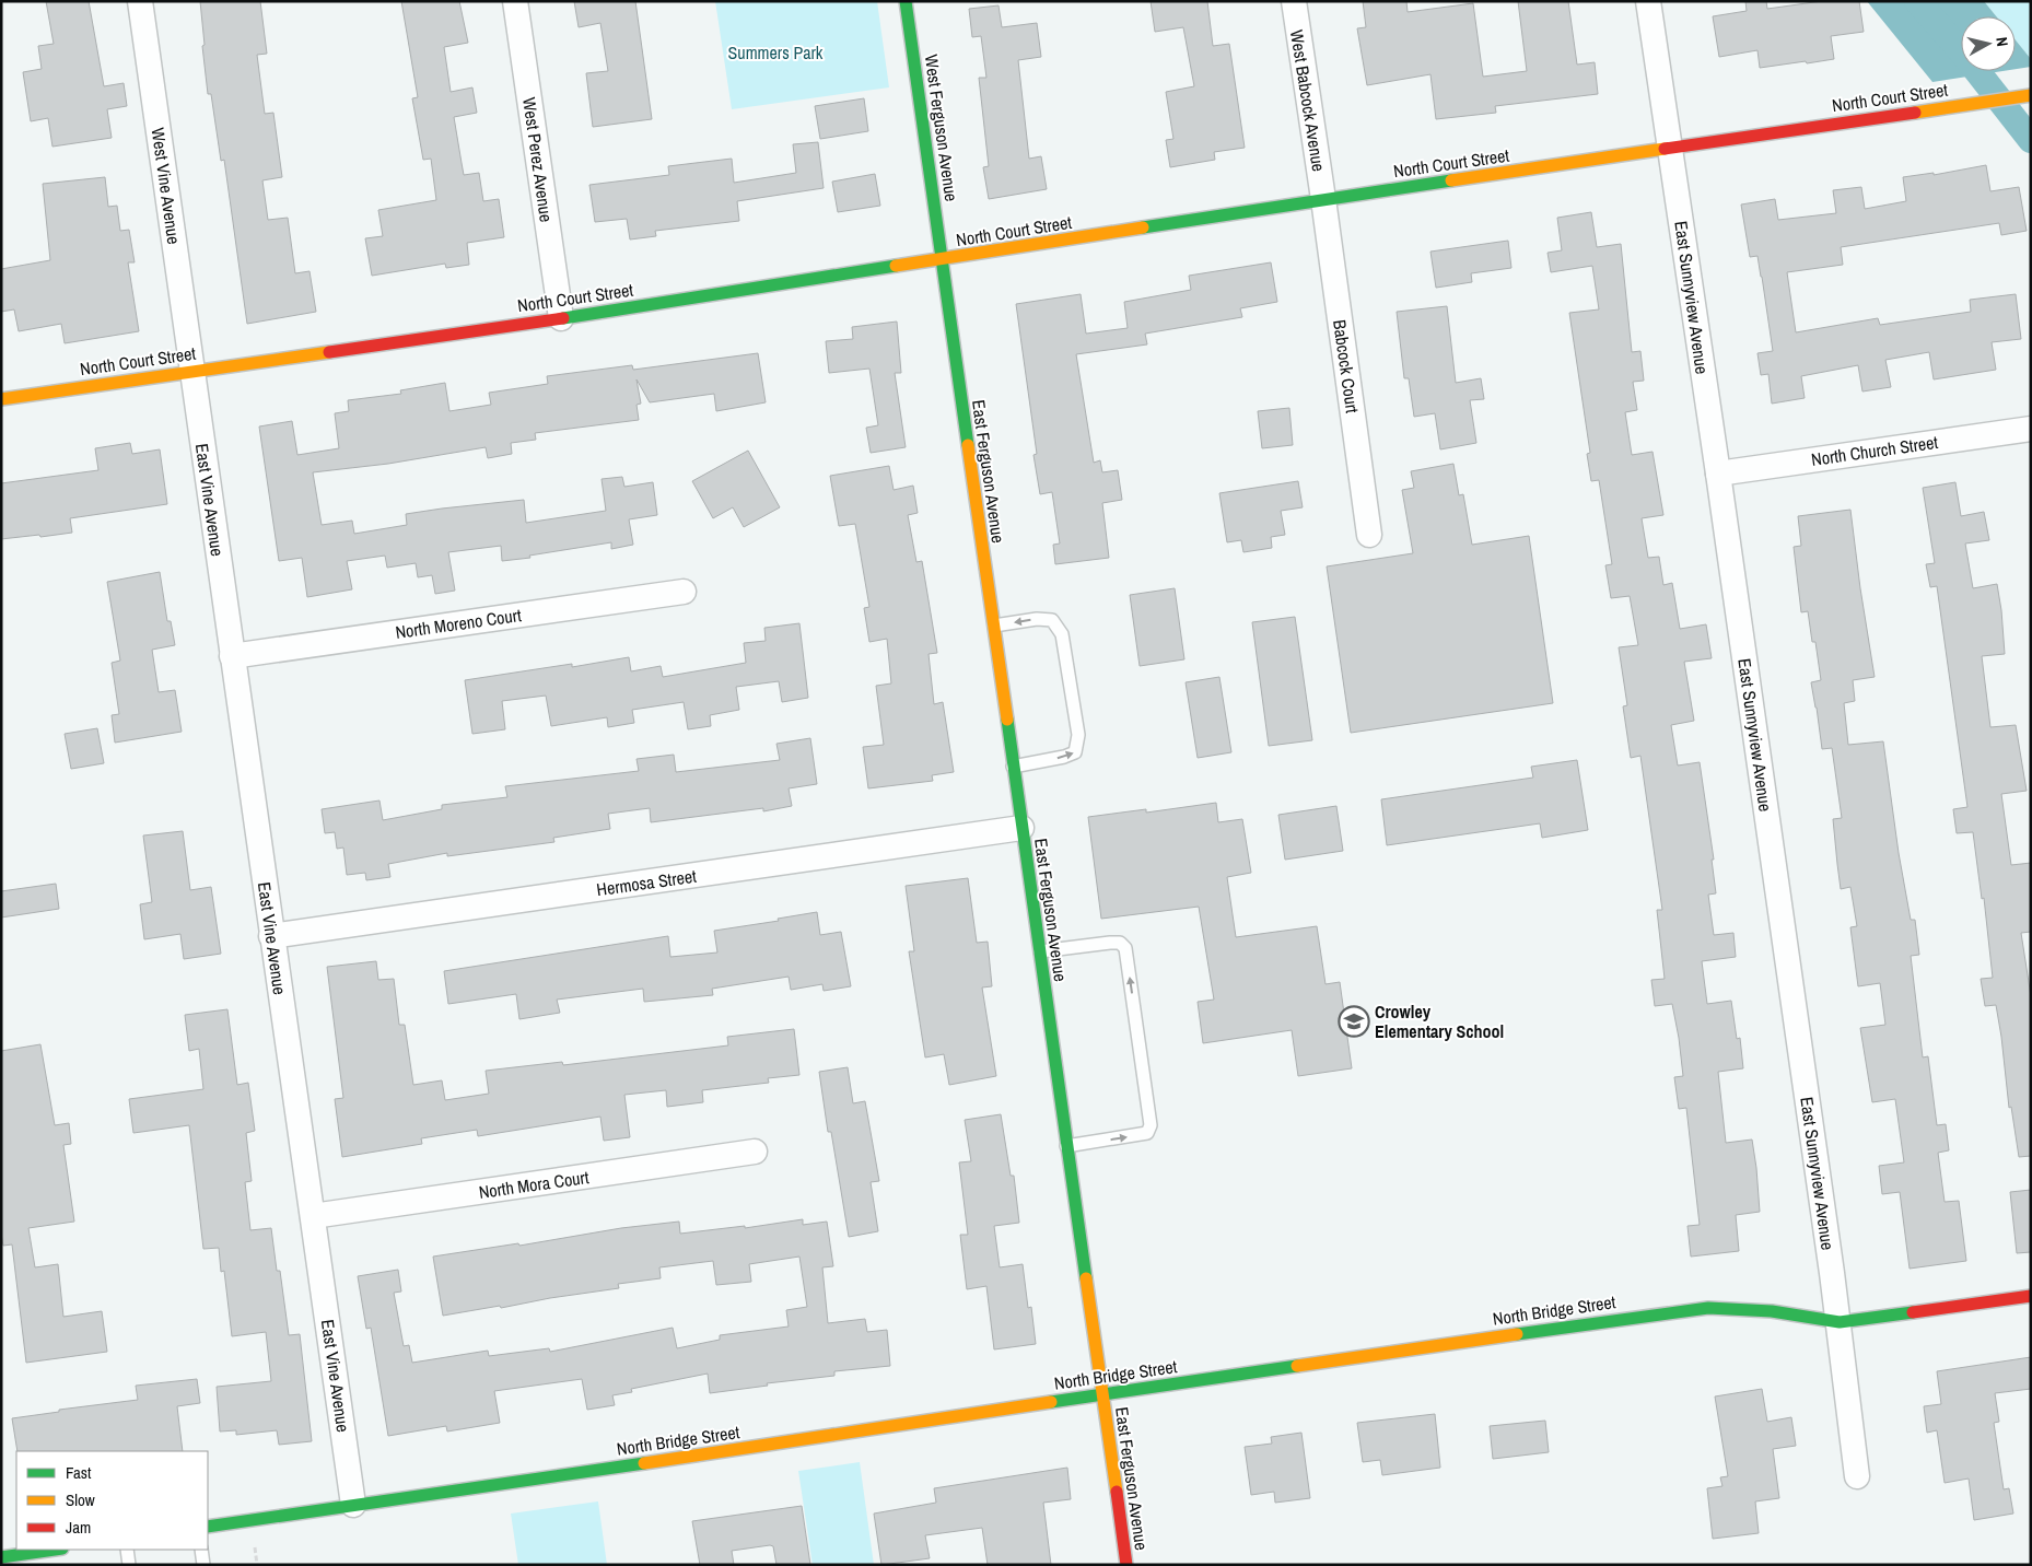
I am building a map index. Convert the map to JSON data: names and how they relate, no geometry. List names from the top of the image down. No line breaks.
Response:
{"streets":{"street":["North Court Street","West Babcock Avenue","West Ferguson Avenue","West Perez Avenue","West Vine Avenue","East Sunnyview Avenue","Babcock Court","North Church Street","East Ferguson Avenue","East Vine Avenue","North Moreno Court","Hermosa Street","North Mora Court","North Bridge Street"]},"crossings":[["North Court Street","West Babcock Avenue"],["North Court Street","West Ferguson Avenue"],["North Court Street","West Perez Avenue"],["North Court Street","West Vine Avenue"],["North Court Street","East Sunnyview Avenue"],["North Court Street","Babcock Court"],["North Court Street","East Ferguson Avenue"],["North Court Street","East Vine Avenue"],["West Babcock Avenue","Babcock Court"],["West Ferguson Avenue","East Ferguson Avenue"],["West Vine Avenue","East Vine Avenue"],["East Sunnyview Avenue","North Church Street"],["East Sunnyview Avenue","North Bridge Street"],["East Ferguson Avenue","Hermosa Street"],["East Ferguson Avenue","North Bridge Street"],["East Vine Avenue","North Moreno Court"],["East Vine Avenue","Hermosa Street"],["East Vine Avenue","North Mora Court"],["East Vine Avenue","North Bridge Street"]],"parks":["Summers Park"],"places":{"school or university":["Crowley Elementary School"]},"legend":["Fast","Slow","Jam"],"north":"right"}
